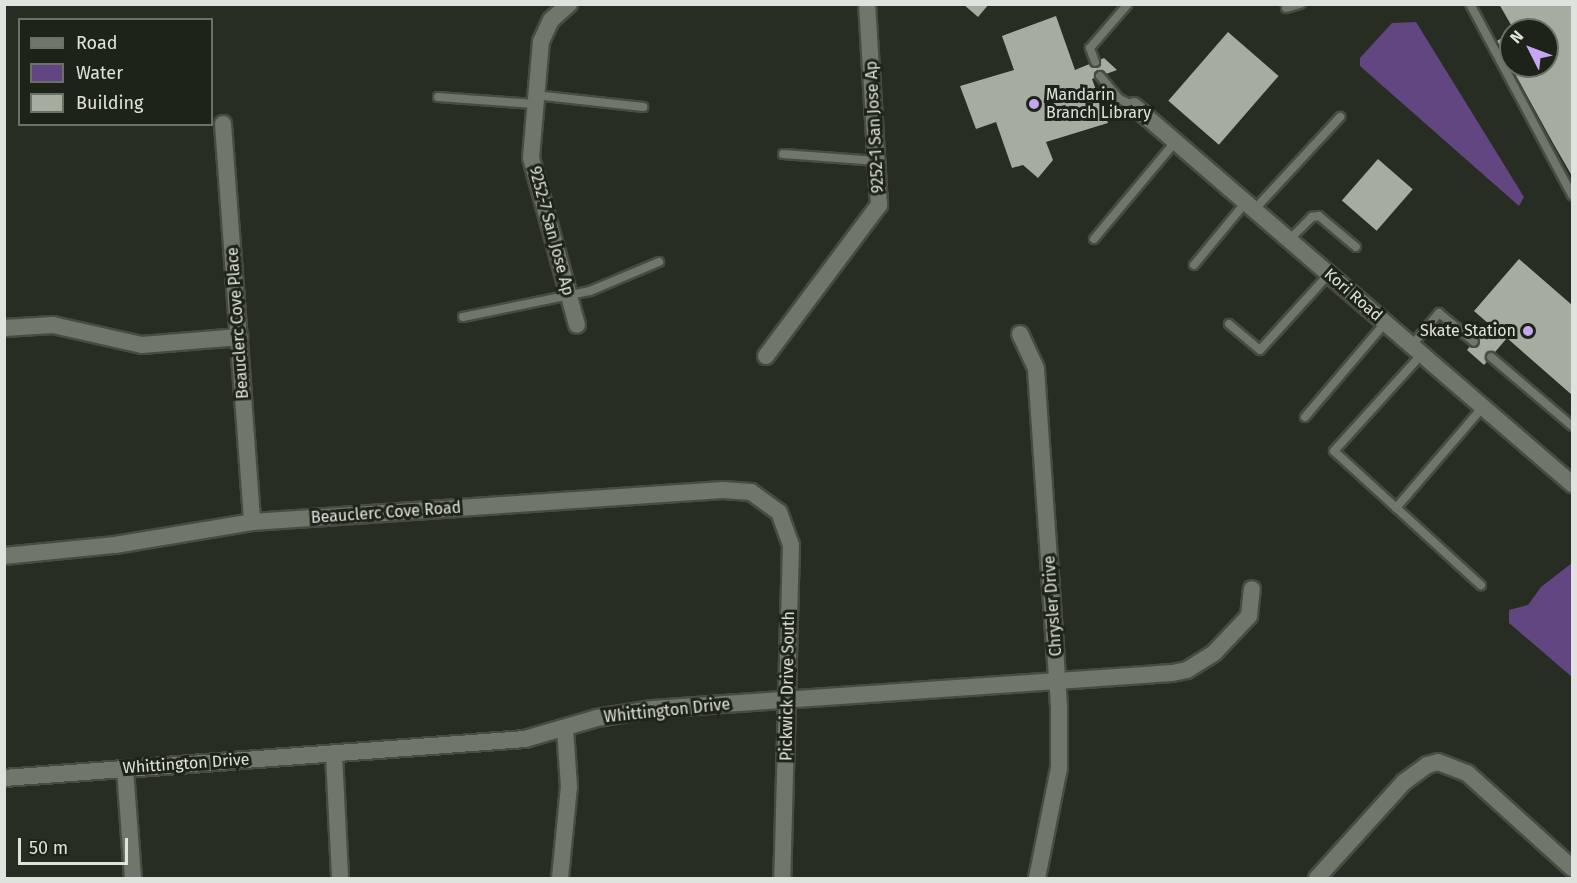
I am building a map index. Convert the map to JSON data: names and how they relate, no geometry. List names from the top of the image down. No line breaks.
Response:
{"streets":{"street":["9252-1 San Jose Ap","9252-7 San Jose Ap","Kori Road","Beauclerc Cove Place","Beauclerc Cove Road","Chrysler Drive","Pickwick Drive South","Whittington Drive"]},"crossings":[["Beauclerc Cove Place","Beauclerc Cove Road"],["Beauclerc Cove Road","Pickwick Drive South"],["Chrysler Drive","Whittington Drive"],["Pickwick Drive South","Whittington Drive"]],"places":["Mandarin Branch Library","Skate Station"],"legend":["Road","Water","Building"],"scale_bar":"50 m","north":"top left"}
